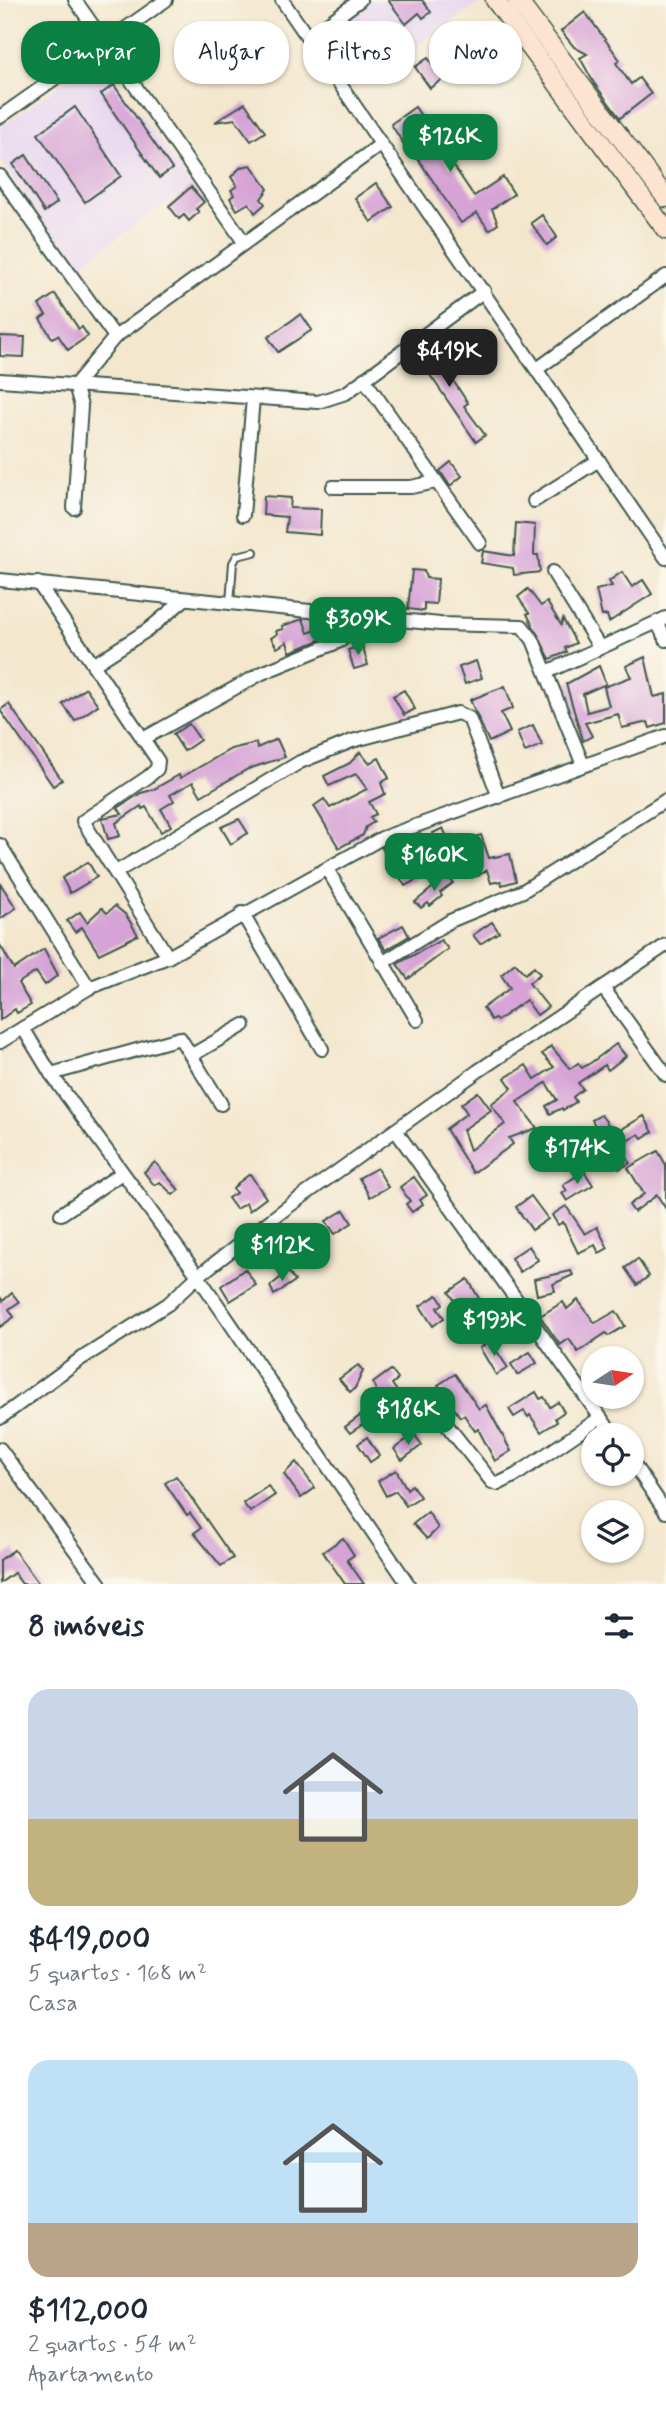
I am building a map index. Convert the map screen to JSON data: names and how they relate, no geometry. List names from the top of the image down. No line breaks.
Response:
{"north":"right","page":{"chip":["Comprar","Alugar","Filtros","Novo"],"price":["$126K","$419K","$309K","$160K","$174K","$112K","$193K","$186K"],"heading":"8 imóveis","list":[{"name":"$419,000","note":"5 quartos · 168 m² · Casa"},{"name":"$112,000","note":"2 quartos · 54 m² · Apartamento"}]}}
